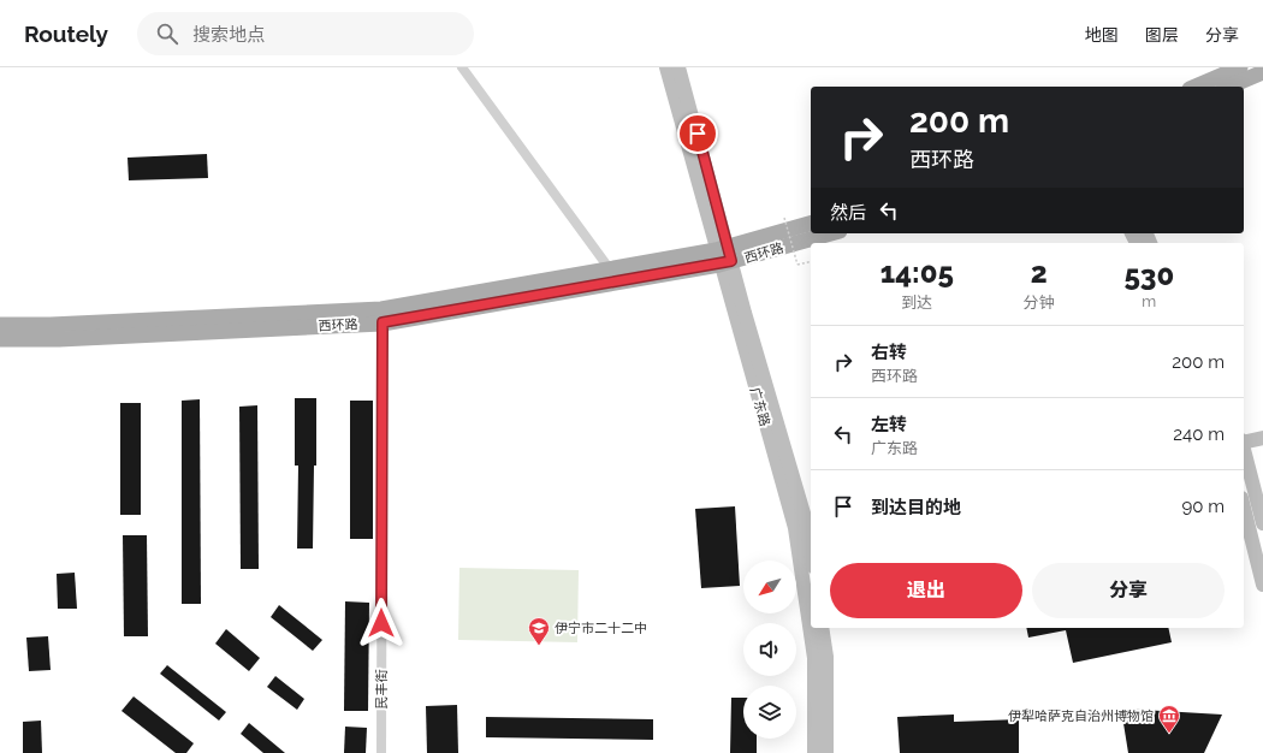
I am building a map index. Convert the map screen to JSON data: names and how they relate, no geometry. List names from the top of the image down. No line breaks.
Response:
{"streets":{"main road":["西环路"],"street":["广东路","民丰街"]},"crossings":[["西环路","广东路"],["西环路","民丰街"]],"places":{"school or university":["伊宁市二十二中"],"museum":["伊犁哈萨克自治州博物馆"]},"north":"bottom left","page":{"header":"Routely","search":"搜索地点","nav":["地图","图层","分享"],"turn":["200 m","西环路"],"then":"然后","eta":["14:05","到达","2","分钟","530","m"],"list":[{"name":"右转","note":"西环路","value":"200 m"},{"name":"左转","note":"广东路","value":"240 m"},{"name":"到达目的地","value":"90 m"}],"buttons":["退出","分享"]}}
